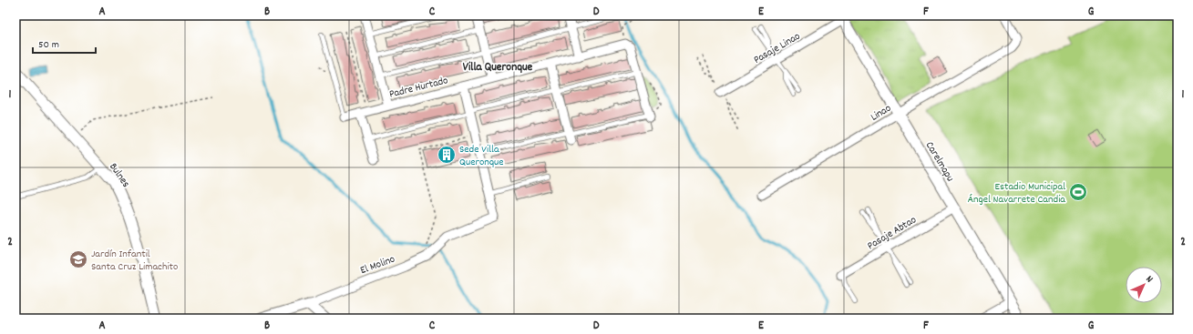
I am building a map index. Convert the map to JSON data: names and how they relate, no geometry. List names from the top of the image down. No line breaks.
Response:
{"streets":{"street":["Pasaje Linao","Padre Hurtado","Linao","Carelmapu","Bulnes","Pasaje Abtao","El Molino"]},"crossings":[["Pasaje Linao","Carelmapu"],["Linao","Carelmapu"],["Carelmapu","Pasaje Abtao"]],"districts":["Villa Queronque"],"places":{"building":["Sede Villa Queronque"],"sports":["Estadio Municipal Ángel Navarrete Candia"],"school or university":["Jardín Infantil Santa Cruz Limachito"]},"scale_bar":"50 m","north":"top right","grid":{"columns":["A","B","C","D","E","F","G"],"rows":["1","2"]}}
